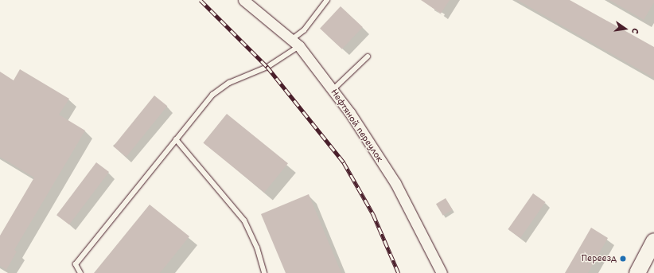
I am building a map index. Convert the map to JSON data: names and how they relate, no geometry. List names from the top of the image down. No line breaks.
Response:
{"streets":{"street":["Нефтяной переулок"]},"places":["Переезд"],"north":"right"}
